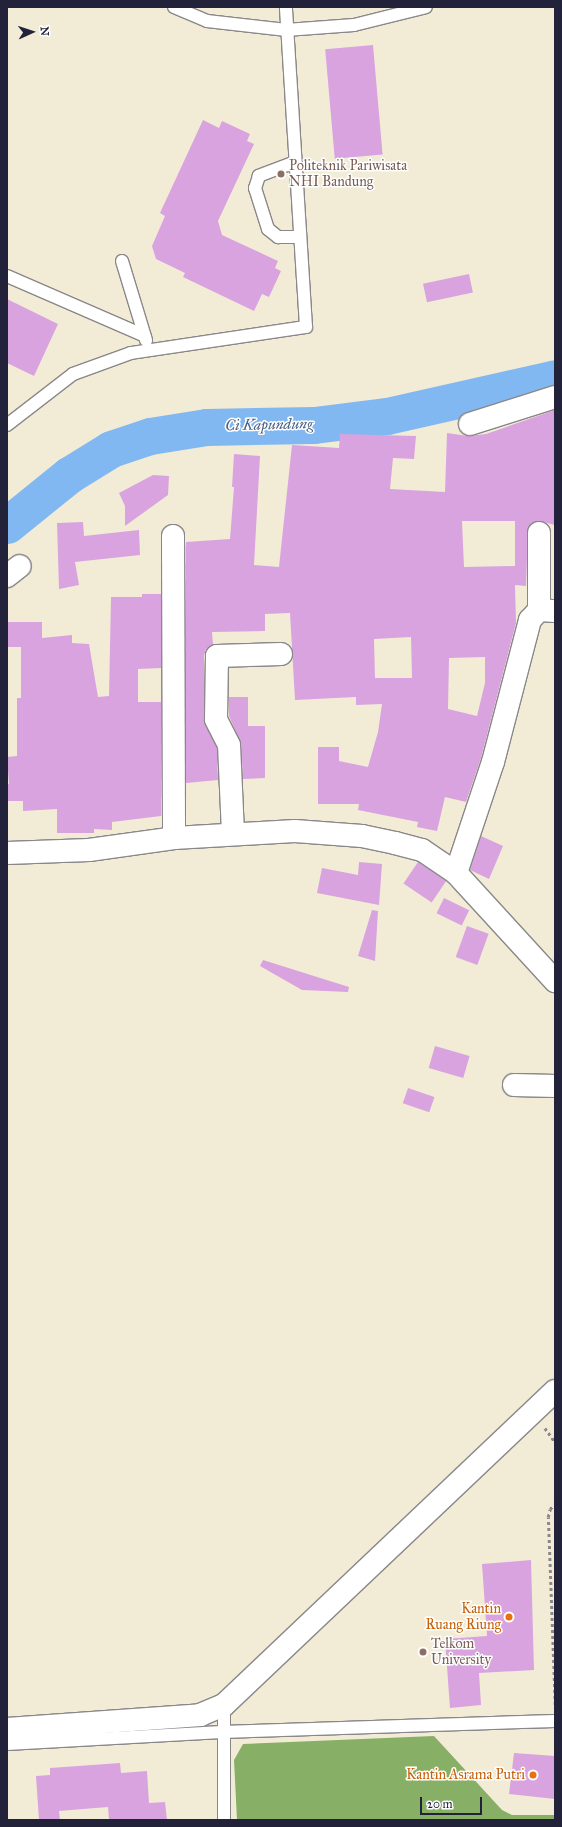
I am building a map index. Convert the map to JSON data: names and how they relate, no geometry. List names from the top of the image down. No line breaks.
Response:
{"water":["Ci Kapundung"],"places":["Politeknik Pariwisata NHI Bandung","Kantin Ruang Riung","Telkom University","Kantin Asrama Putri"],"scale_bar":"20 m","north":"right"}
